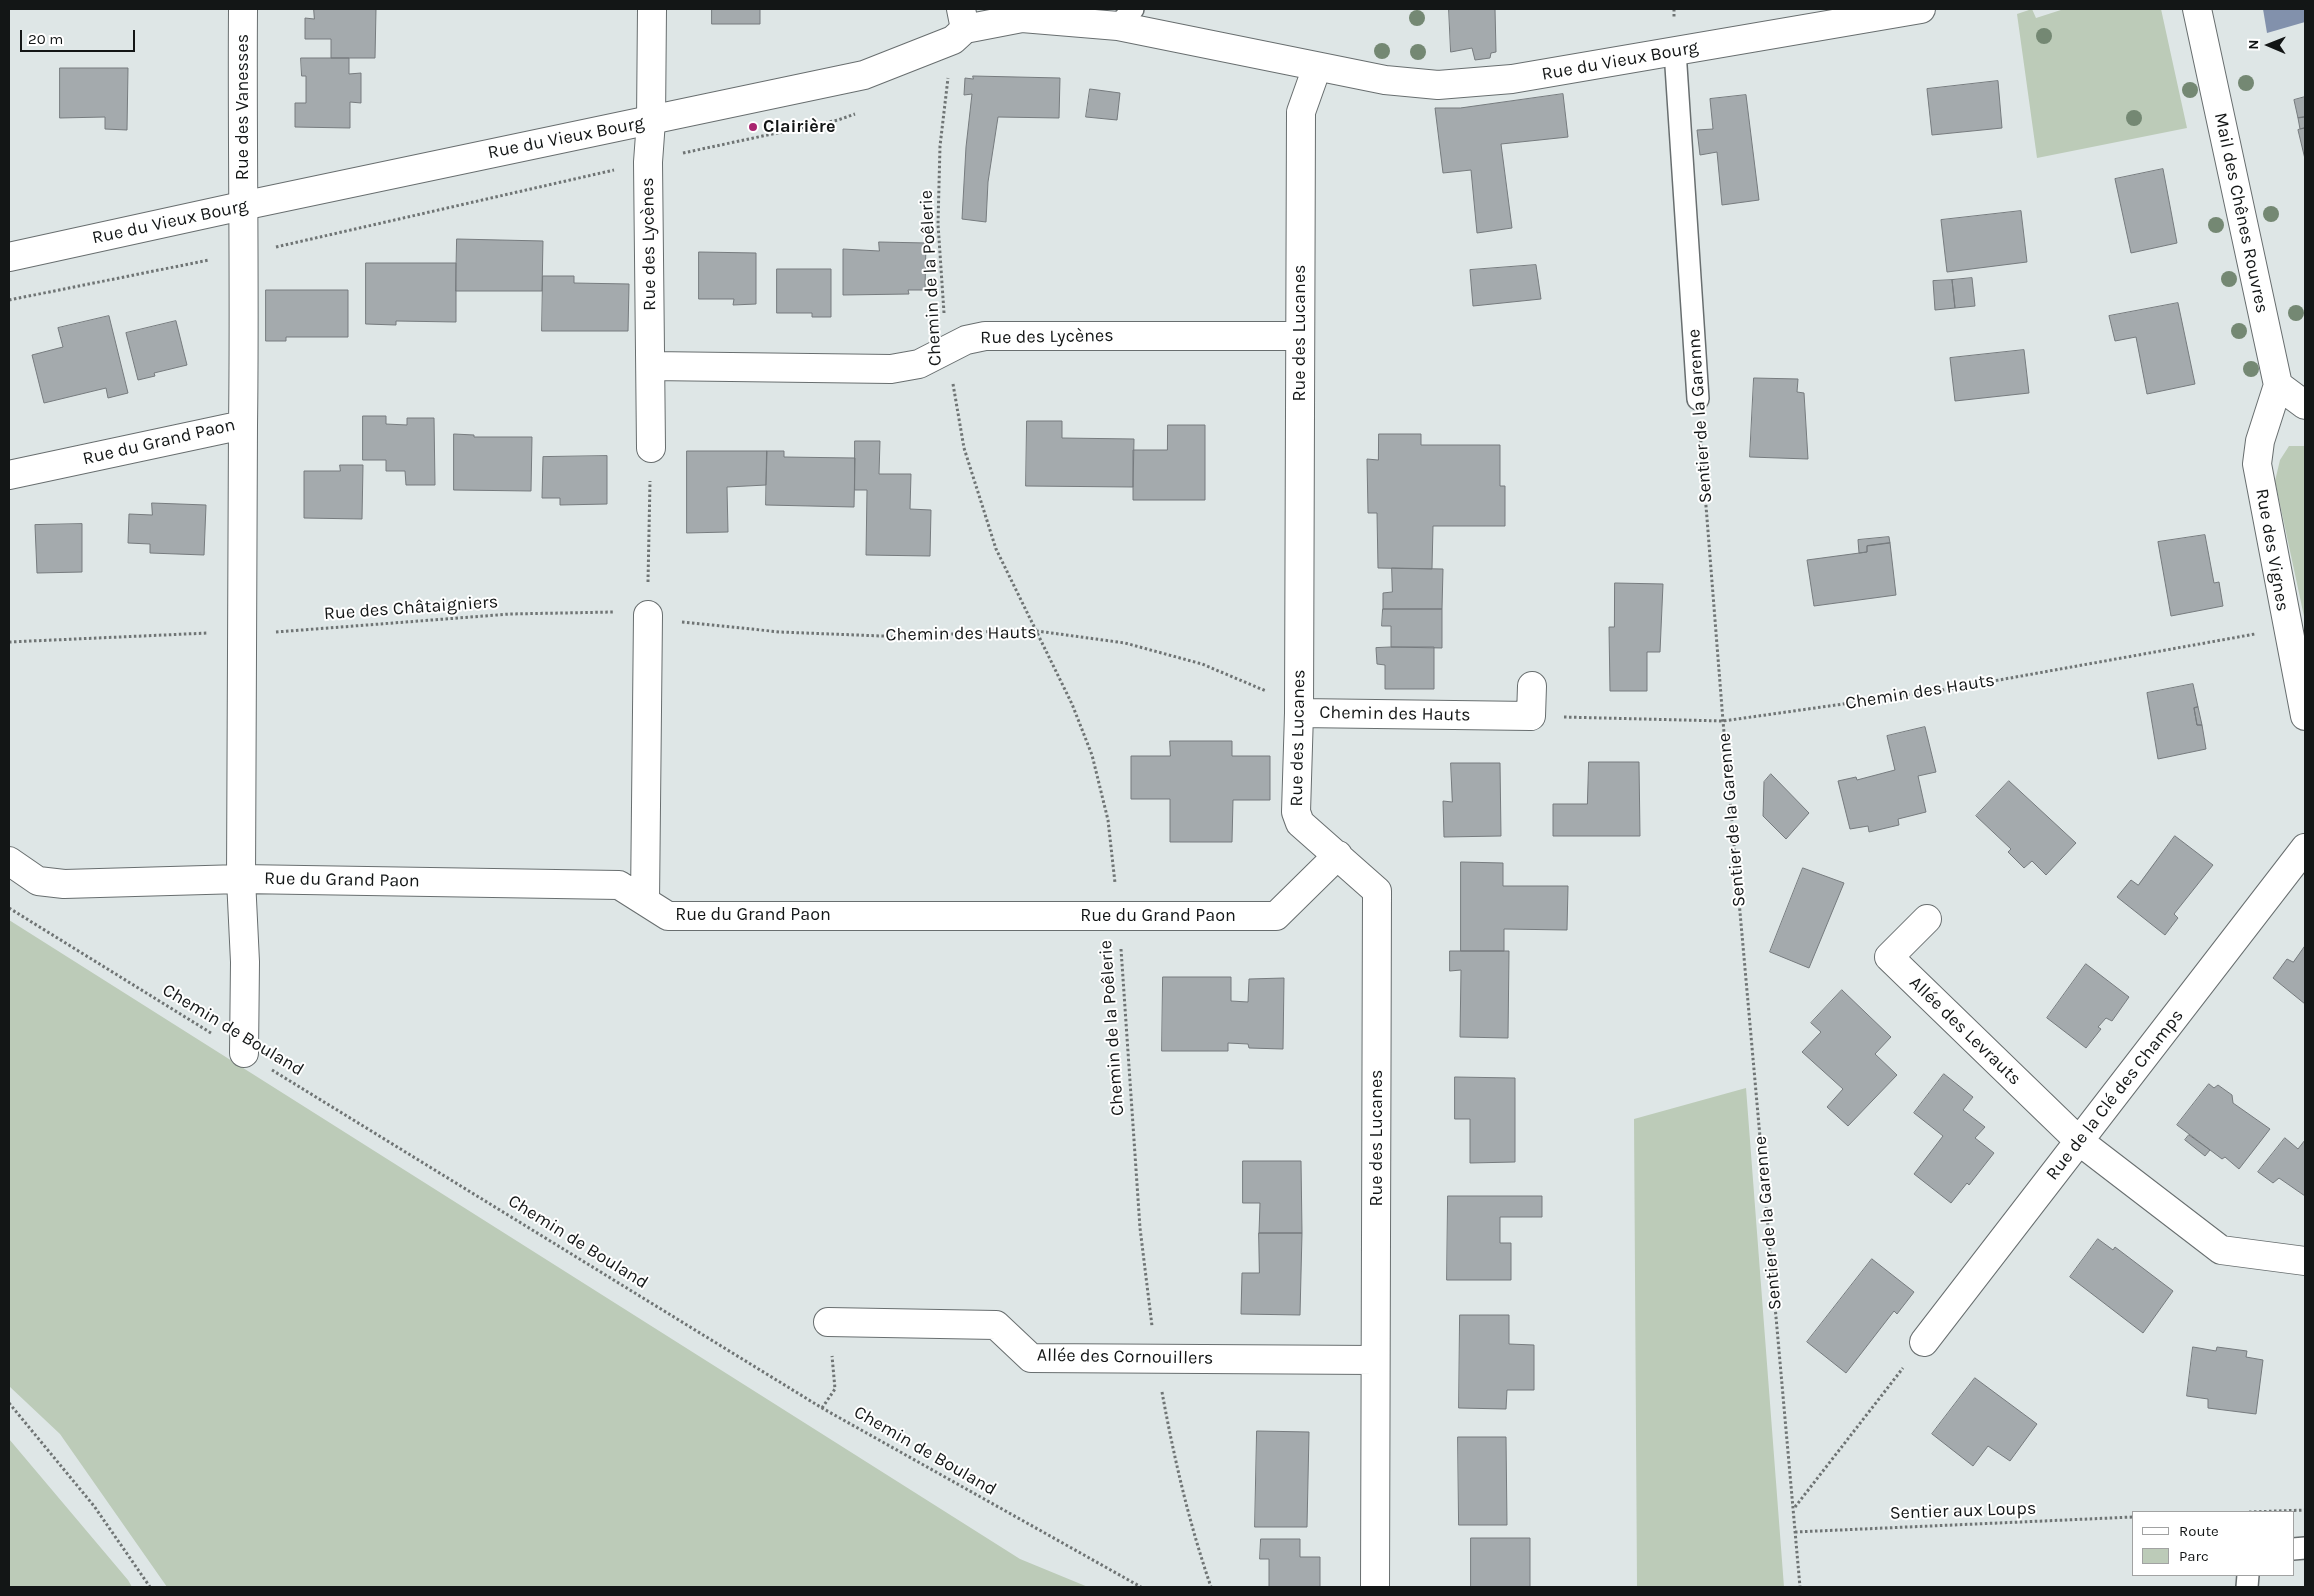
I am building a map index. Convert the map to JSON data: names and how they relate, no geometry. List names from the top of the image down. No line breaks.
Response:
{"streets":{"street":["Rue du Vieux Bourg","Rue des Vanesses","Mail des Chênes Rouvres","Rue des Lycènes","Rue des Lucanes","Rue du Grand Paon","Rue des Vignes","Chemin des Hauts","Allée des Levrauts","Rue de la Clé des Champs","Allée des Cornouillers"],"lane":["Sentier de la Garenne"],"path":["Chemin de la Poêlerie","Rue des Châtaigniers","Chemin de Bouland","Sentier aux Loups"]},"crossings":[["Rue du Vieux Bourg","Rue des Vanesses"],["Rue du Vieux Bourg","Rue des Lycènes"],["Rue du Vieux Bourg","Chemin de la Poêlerie"],["Rue du Vieux Bourg","Rue des Lucanes"],["Rue du Vieux Bourg","Sentier de la Garenne"],["Rue du Vieux Bourg","Rue du Grand Paon"],["Rue des Vanesses","Rue du Grand Paon"],["Mail des Chênes Rouvres","Rue des Vignes"],["Rue des Lycènes","Chemin de la Poêlerie"],["Rue des Lycènes","Rue des Lucanes"],["Chemin de la Poêlerie","Rue du Grand Paon"],["Chemin de la Poêlerie","Chemin des Hauts"],["Chemin de la Poêlerie","Allée des Cornouillers"],["Rue des Lucanes","Rue du Grand Paon"],["Rue des Lucanes","Chemin des Hauts"],["Rue des Lucanes","Allée des Cornouillers"],["Sentier de la Garenne","Chemin des Hauts"],["Sentier de la Garenne","Sentier aux Loups"],["Rue des Vignes","Chemin des Hauts"],["Rue des Châtaigniers","Chemin des Hauts"],["Allée des Levrauts","Rue de la Clé des Champs"]],"places":["Clairière"],"legend":["Route","Parc"],"scale_bar":"20 m","north":"left"}
